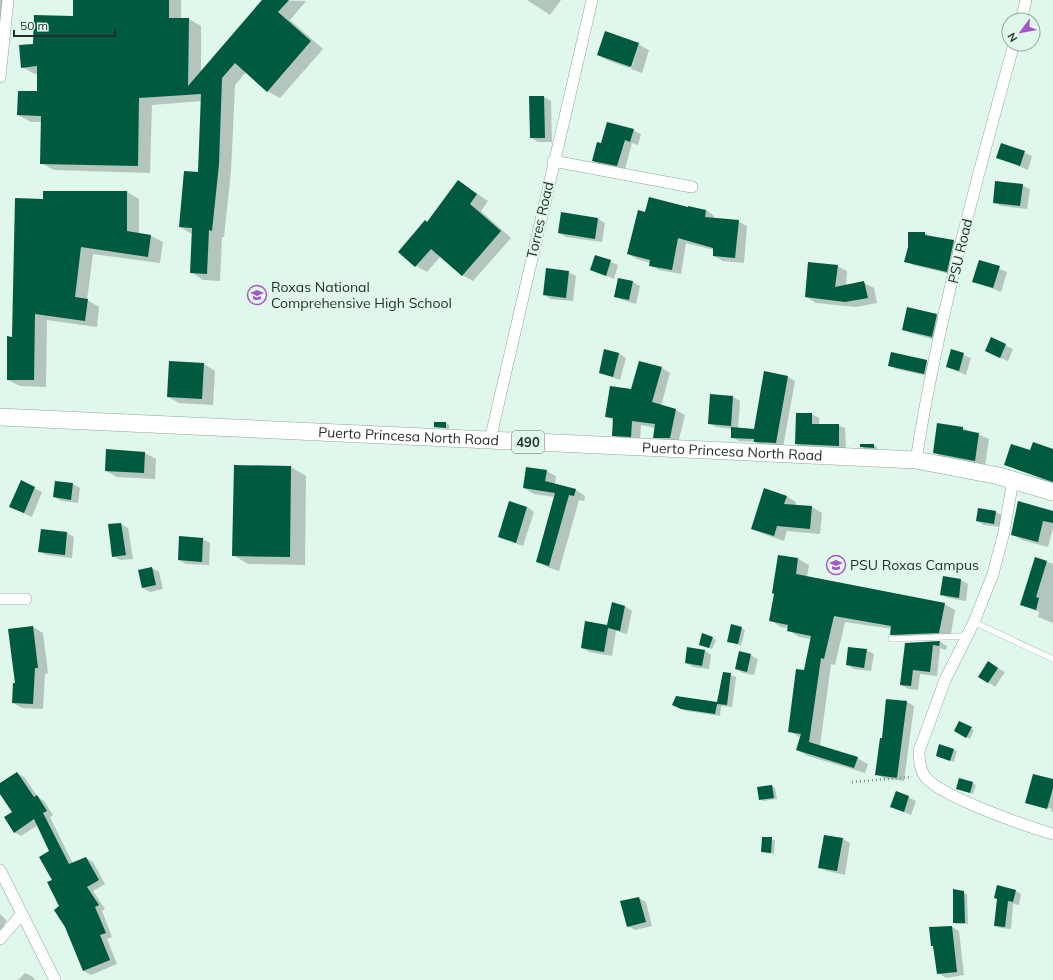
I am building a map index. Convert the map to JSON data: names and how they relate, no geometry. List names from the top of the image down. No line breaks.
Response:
{"streets":{"main road":["Puerto Princesa North Road","490"],"street":["Torres Road","PSU Road"]},"crossings":[["Torres Road","Puerto Princesa North Road"],["PSU Road","Puerto Princesa North Road"]],"places":{"school or university":["Roxas National Comprehensive High School","PSU Roxas Campus"]},"scale_bar":"50 m","north":"bottom left"}
